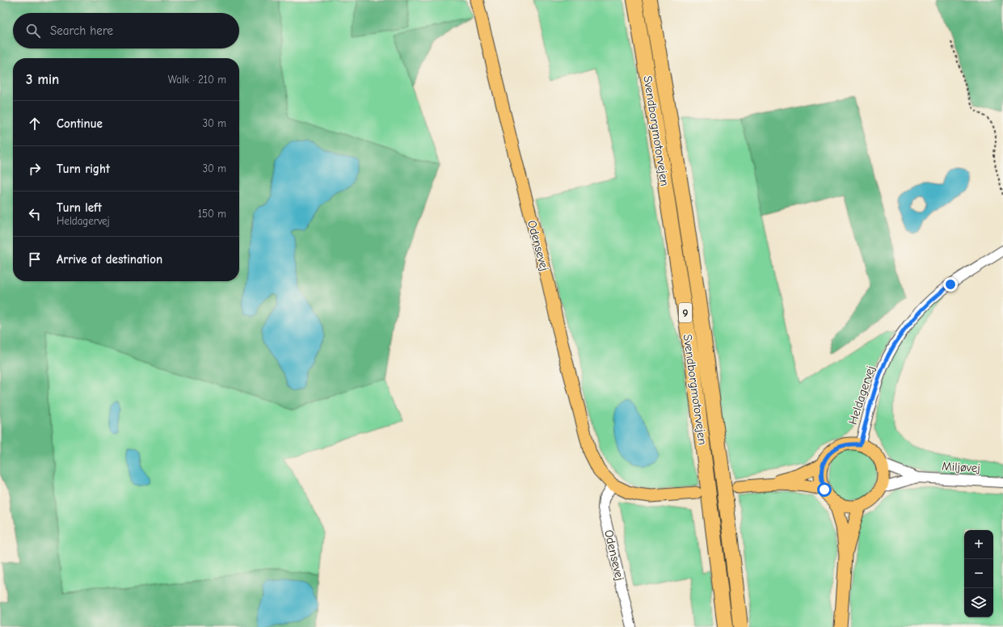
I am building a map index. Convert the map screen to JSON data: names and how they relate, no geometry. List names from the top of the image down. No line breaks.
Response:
{"streets":{"highway":["Svendborgmotorvejen","9"],"main road":["Odensevej"],"street":["Heldagervej","Miljøvej"]},"crossings":[["Heldagervej","Miljøvej"]],"page":{"search":"Search here","heading":["3 min","Walk · 210 m"],"list":[["Continue","30 m"],["Turn right","30 m"],["Turn left","Heldagervej","150 m"],"Arrive at destination"],"map_buttons":["+","−"]}}
